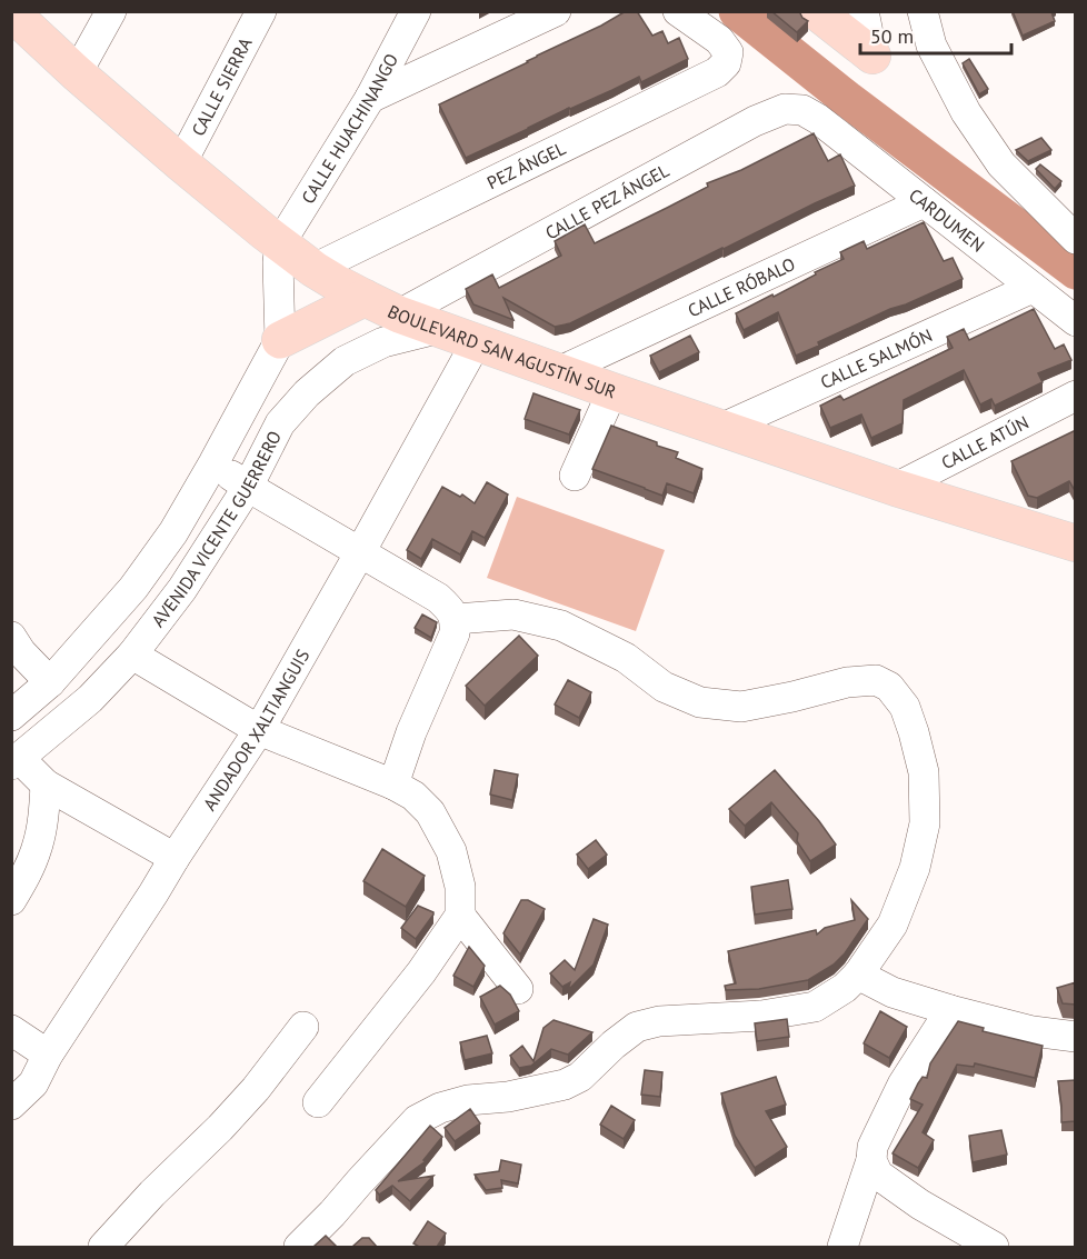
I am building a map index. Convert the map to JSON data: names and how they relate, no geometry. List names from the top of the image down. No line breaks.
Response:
{"streets":{"main road":["BOULEVARD SAN AGUSTÍN SUR"],"street":["CALLE SIERRA","CALLE HUACHINANGO","PEZ ÁNGEL","CALLE PEZ ÁNGEL","CARDUMEN","CALLE RÓBALO","CALLE SALMÓN","CALLE ATÚN","AVENIDA VICENTE GUERRERO","ANDADOR XALTIANGUIS"]},"crossings":[["CALLE SIERRA","BOULEVARD SAN AGUSTÍN SUR"],["CALLE HUACHINANGO","BOULEVARD SAN AGUSTÍN SUR"],["PEZ ÁNGEL","BOULEVARD SAN AGUSTÍN SUR"],["CALLE PEZ ÁNGEL","CARDUMEN"],["CALLE PEZ ÁNGEL","BOULEVARD SAN AGUSTÍN SUR"],["CARDUMEN","CALLE RÓBALO"],["CARDUMEN","CALLE SALMÓN"],["CALLE RÓBALO","BOULEVARD SAN AGUSTÍN SUR"],["BOULEVARD SAN AGUSTÍN SUR","CALLE SALMÓN"],["BOULEVARD SAN AGUSTÍN SUR","CALLE ATÚN"],["BOULEVARD SAN AGUSTÍN SUR","AVENIDA VICENTE GUERRERO"],["BOULEVARD SAN AGUSTÍN SUR","ANDADOR XALTIANGUIS"]],"scale_bar":"50 m"}
